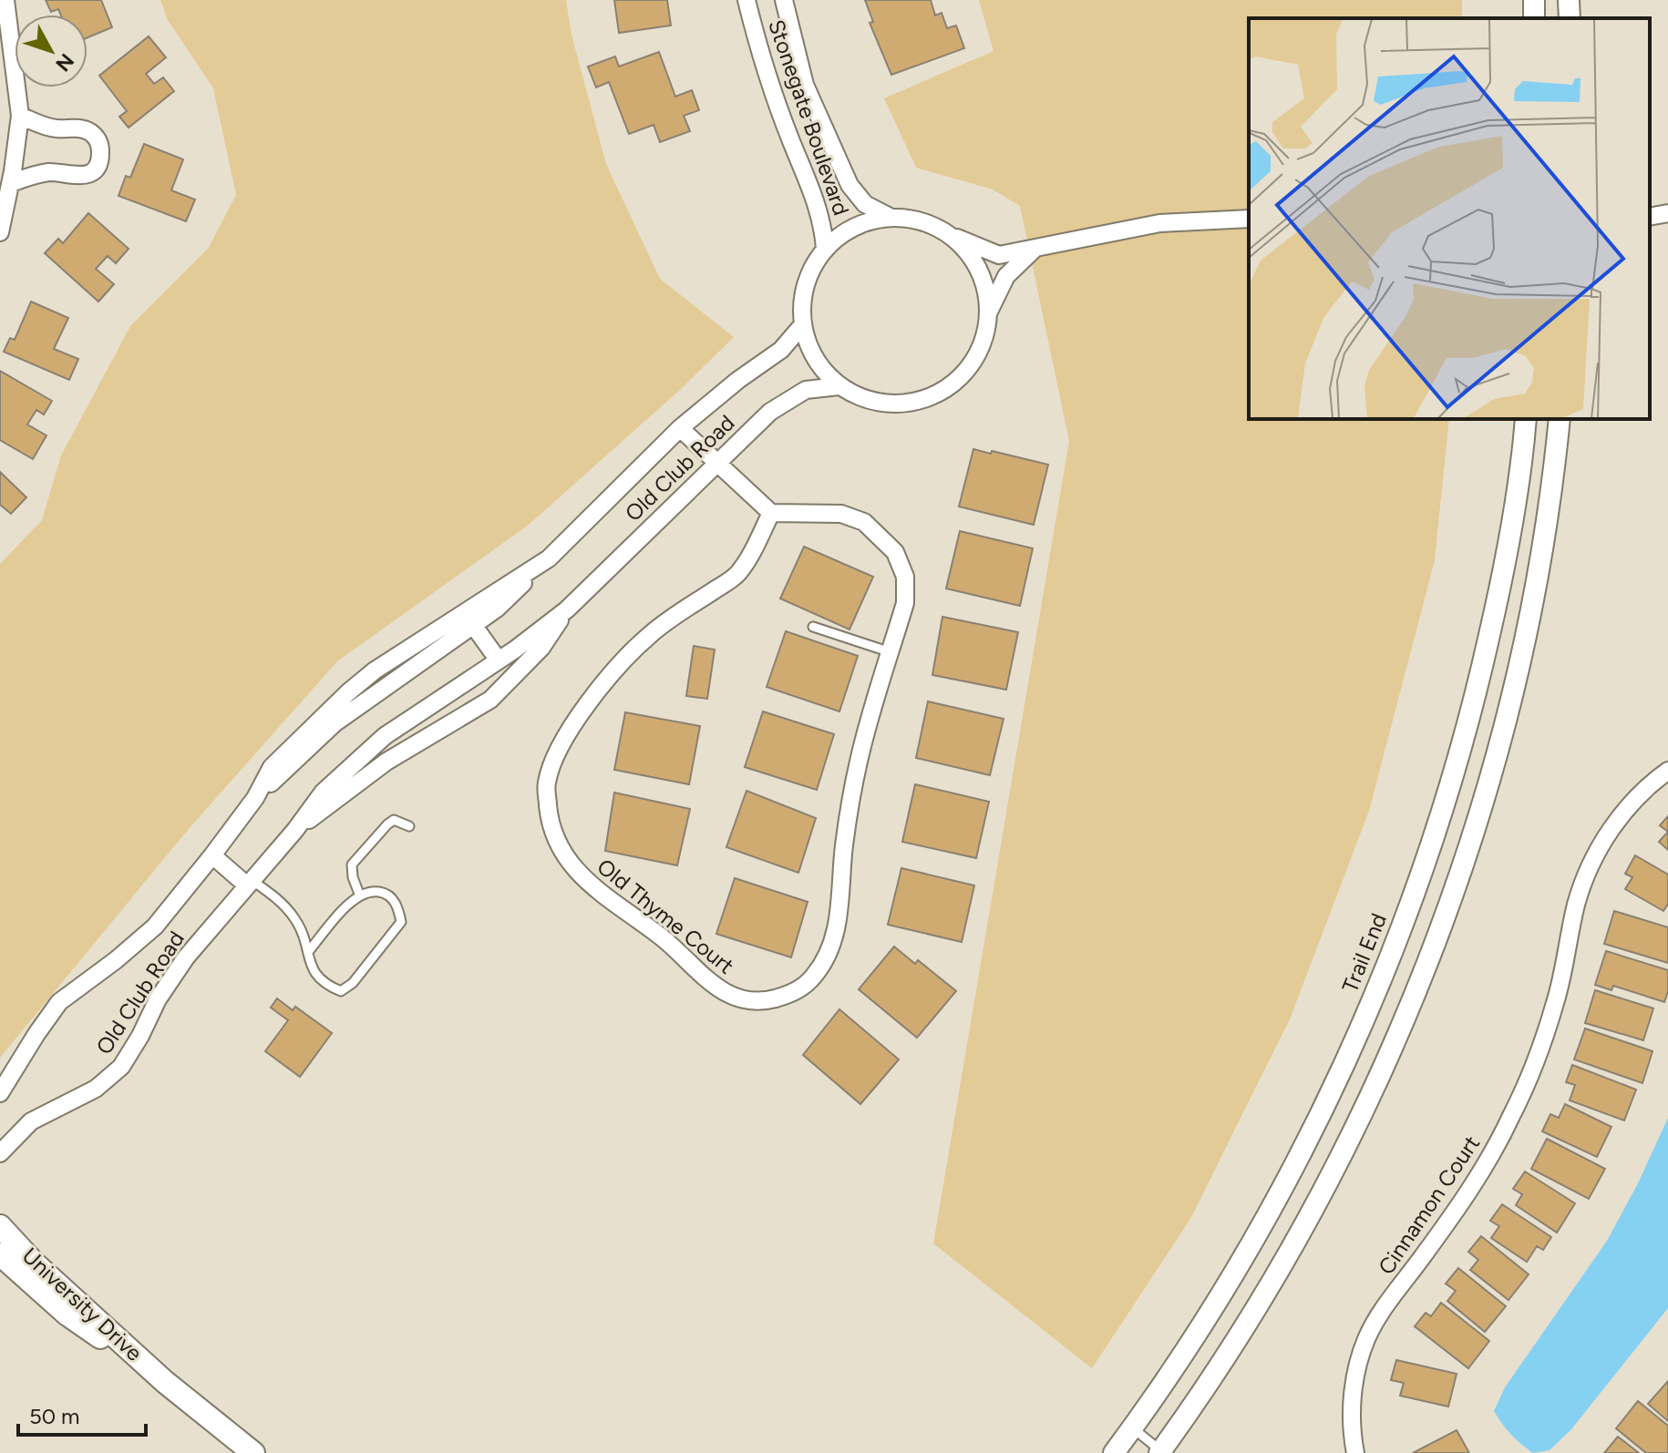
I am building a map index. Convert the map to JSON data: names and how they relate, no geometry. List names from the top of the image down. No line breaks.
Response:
{"streets":{"main road":["University Drive"],"street":["Stonegate Boulevard","Old Club Road","Old Thyme Court","Trail End","Cinnamon Court"]},"crossings":[["Stonegate Boulevard","Old Club Road"]],"scale_bar":"50 m","north":"bottom right"}
